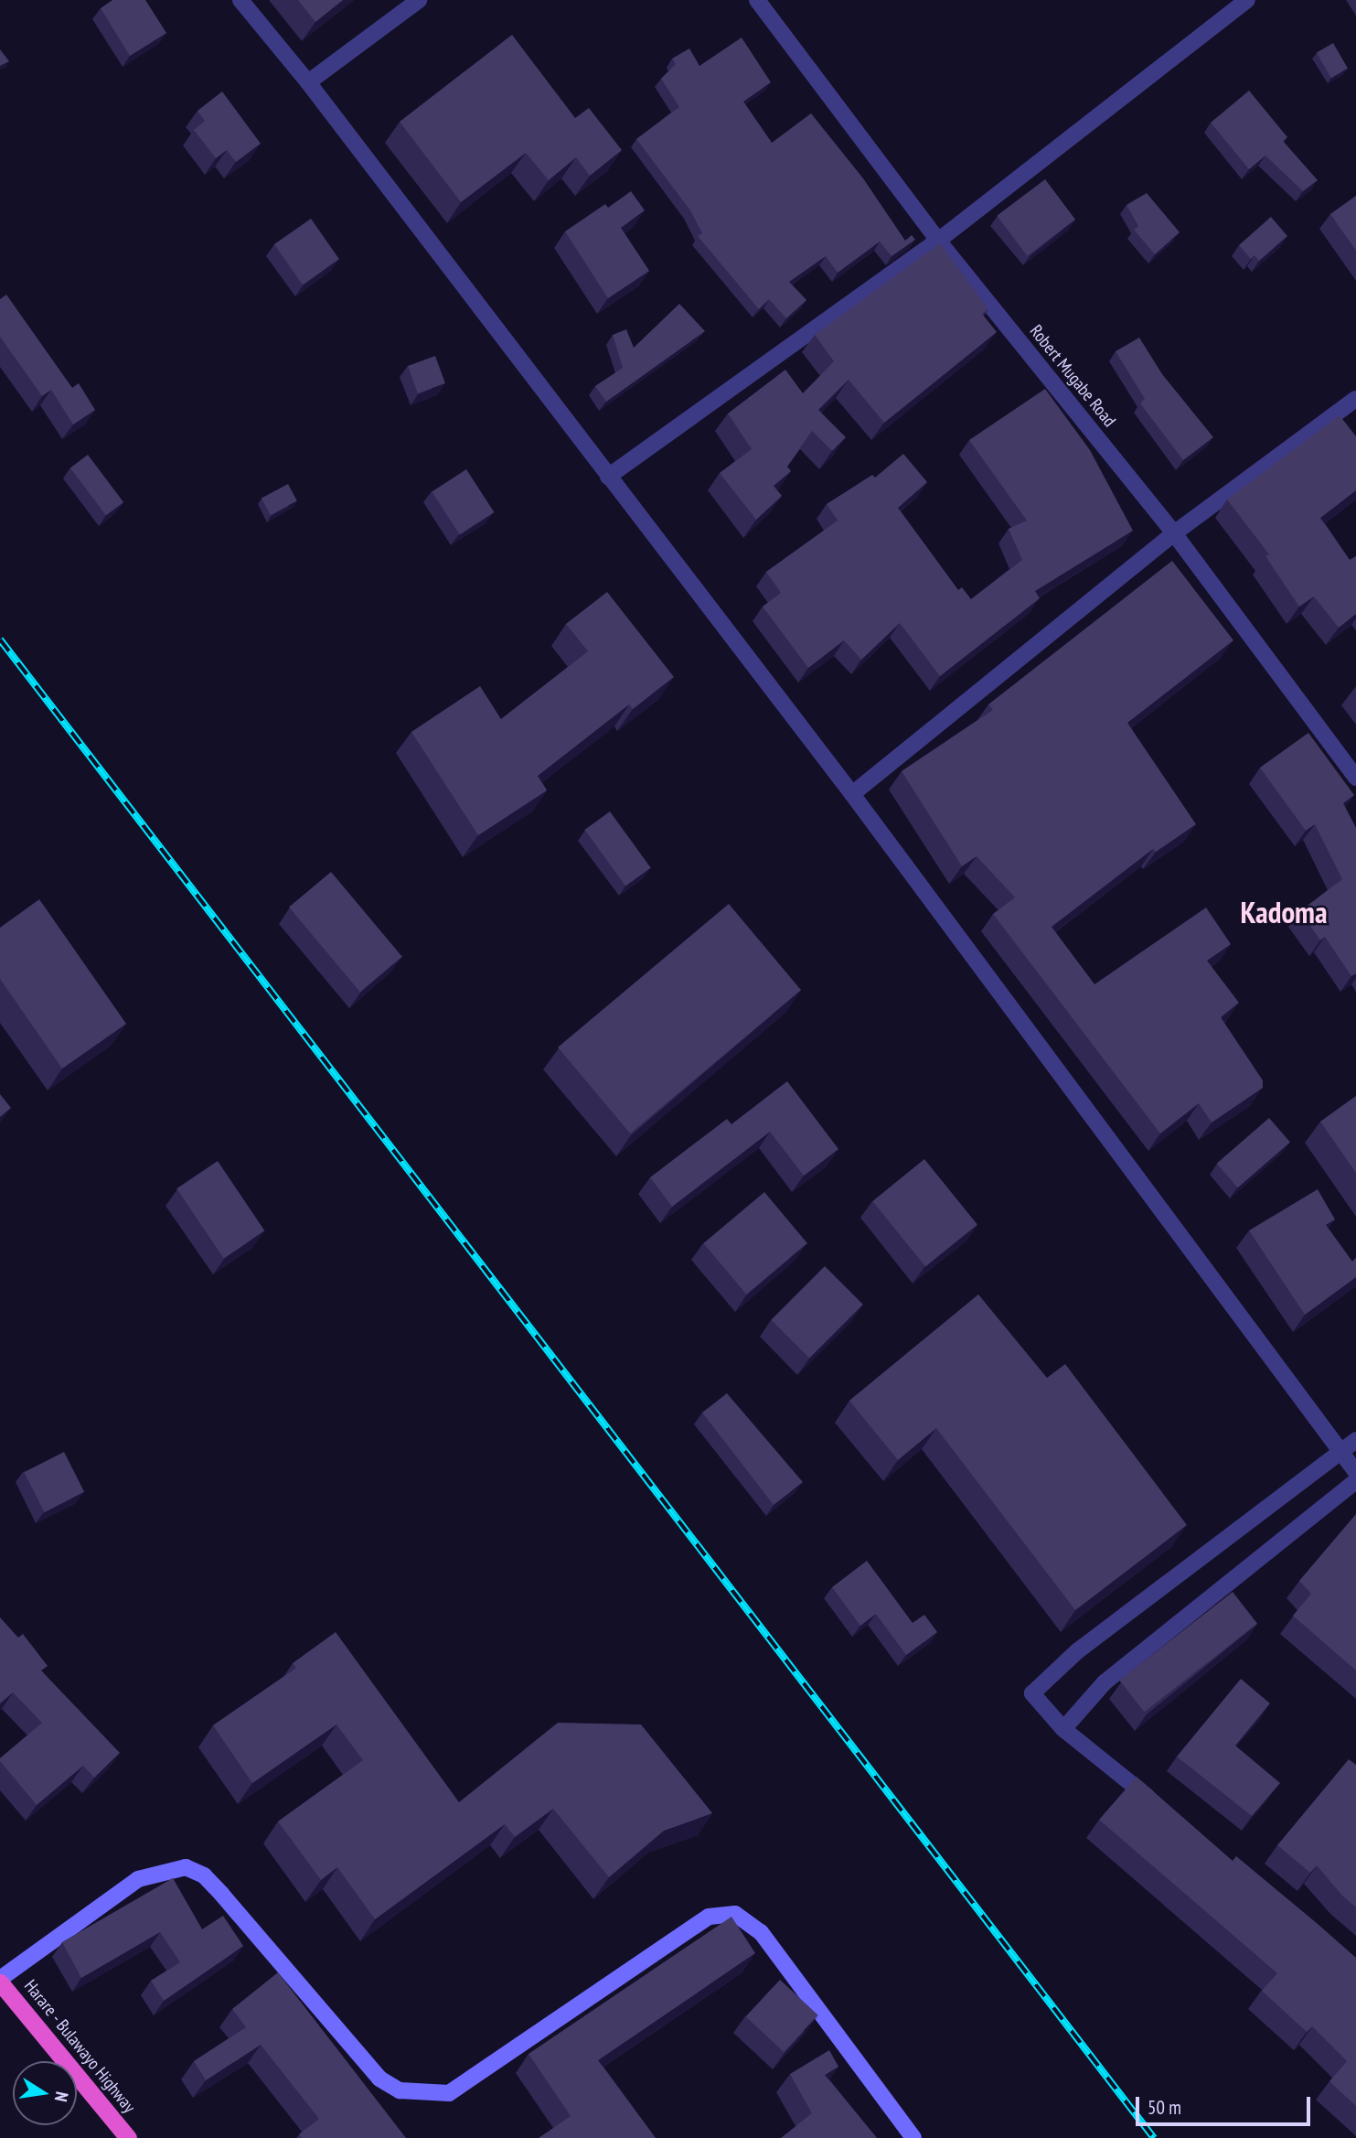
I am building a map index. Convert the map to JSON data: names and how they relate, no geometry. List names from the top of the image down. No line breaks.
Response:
{"streets":{"highway":["Harare - Bulawayo Highway"],"street":["Robert Mugabe Road"]},"districts":["Kadoma"],"scale_bar":"50 m","north":"right"}
